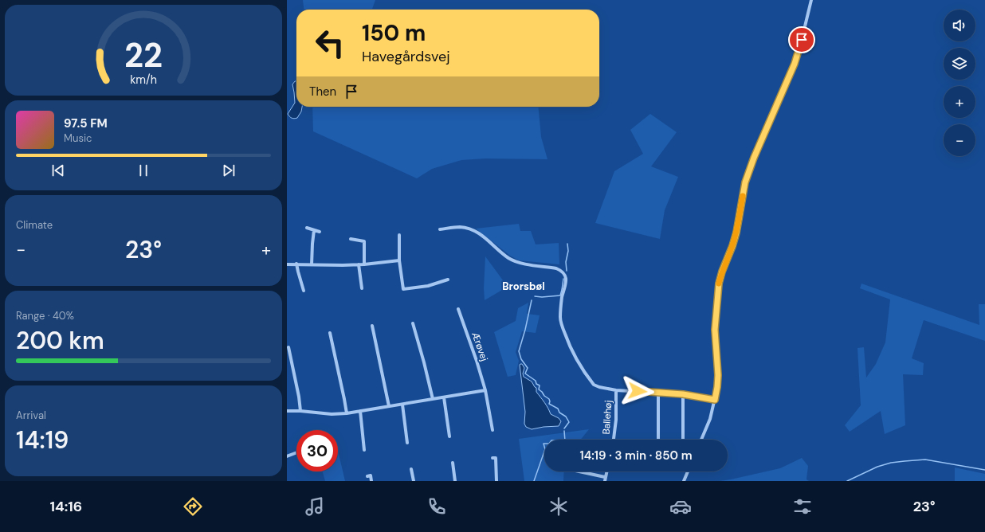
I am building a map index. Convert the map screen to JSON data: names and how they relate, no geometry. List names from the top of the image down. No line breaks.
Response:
{"streets":{"street":["Ærøvej","Ballehøj"]},"districts":["Brorsbøl"],"page":{"map_buttons":["+","−"],"turn":["150 m","Havegårdsvej"],"then":"Then","song":["97.5 FM","Music"],"tile":["Climate",["Range · 40%","200 km"],["Arrival","14:19"]],"heat":["−","23°","+"],"limit":"30","trip":"14:19 · 3 min · 850 m","tabs":["14:16","23°"],"gauge":["22","km/h"]}}
